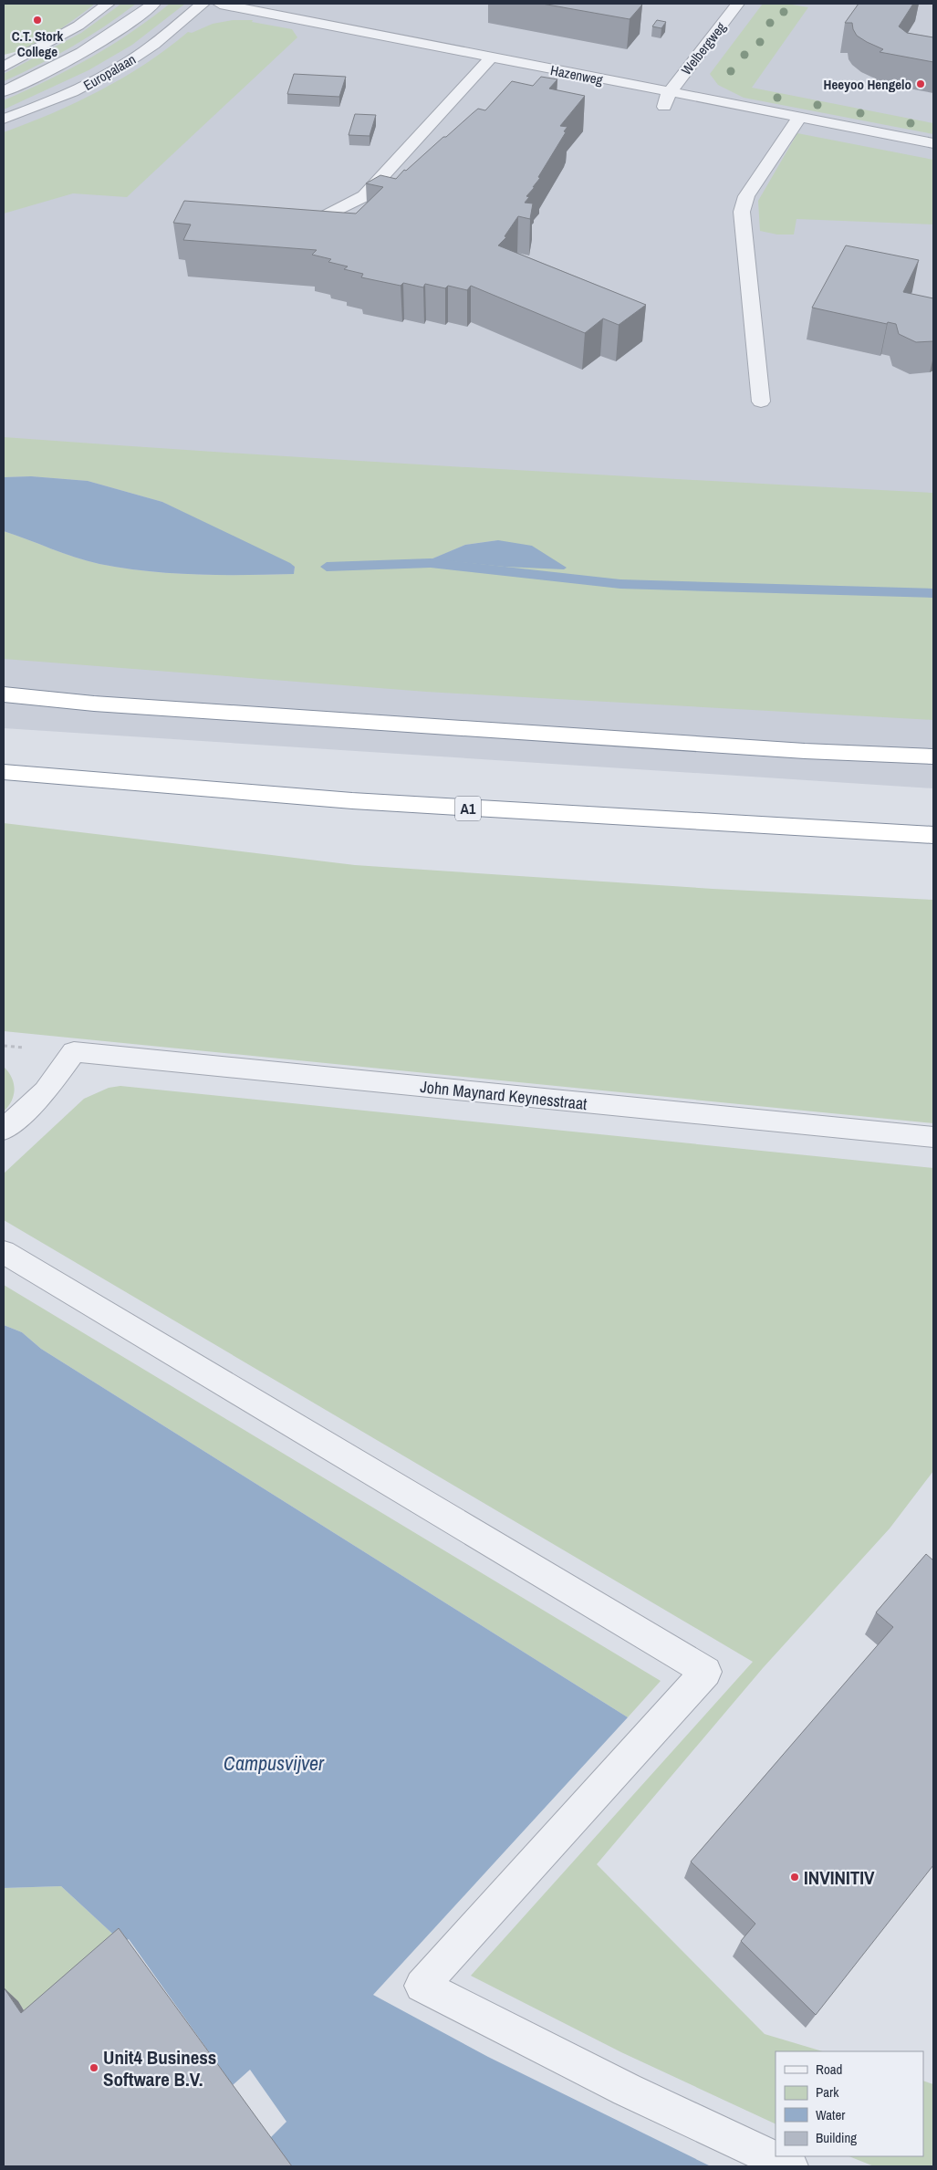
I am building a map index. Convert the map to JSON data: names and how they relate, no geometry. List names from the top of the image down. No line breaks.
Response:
{"streets":{"highway":["A1"],"street":["Welbergweg","Europalaan","Hazenweg","John Maynard Keynesstraat"]},"crossings":[["Welbergweg","Hazenweg"]],"water":["Campusvijver"],"places":["C.T. Stork College","Heeyoo Hengelo","INVINITIV","Unit4 Business Software B.V."],"legend":["Road","Park","Water","Building"]}
